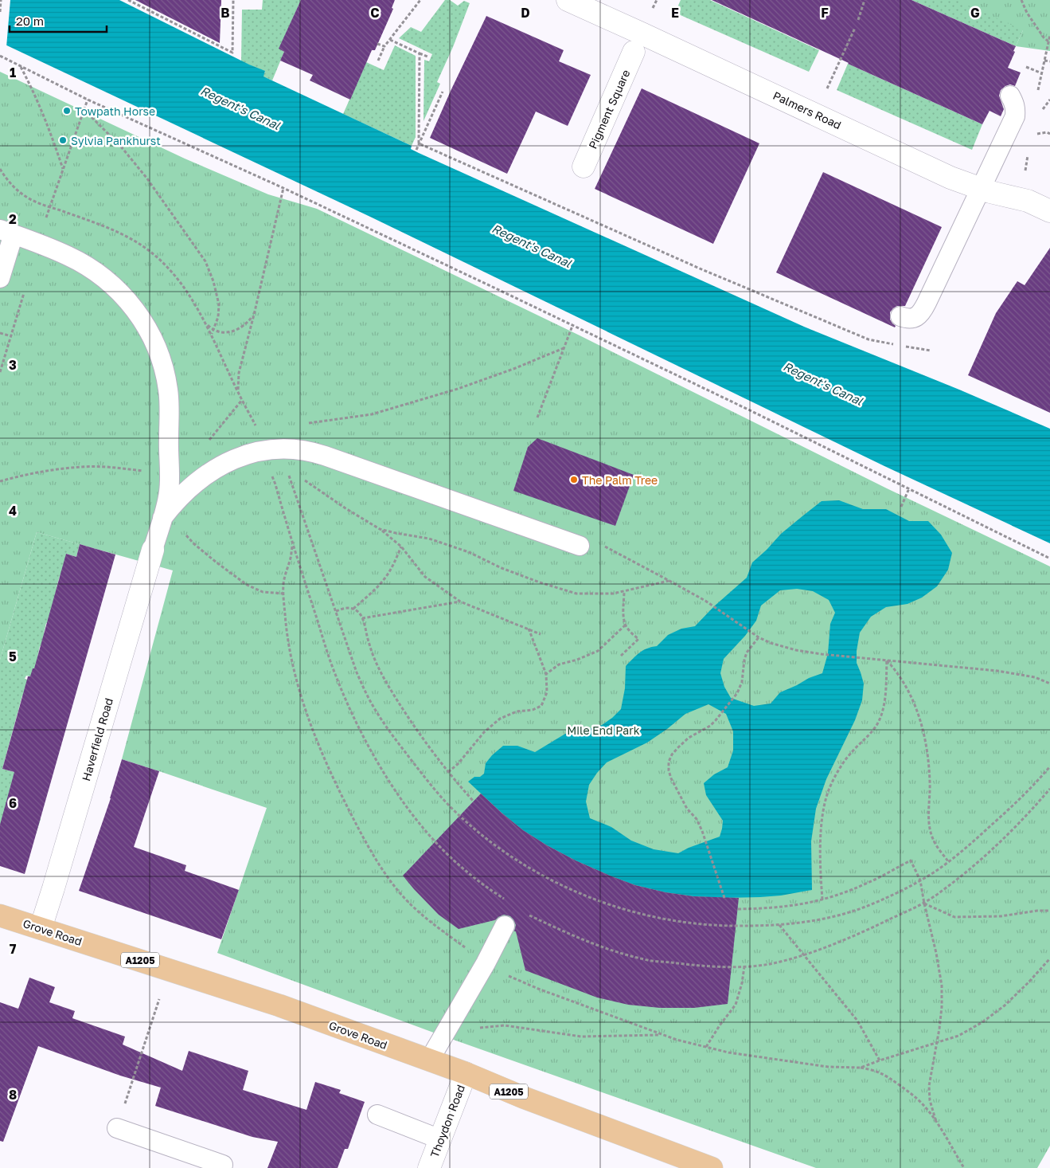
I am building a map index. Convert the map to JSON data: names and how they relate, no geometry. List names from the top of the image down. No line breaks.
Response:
{"streets":{"main road":["Grove Road","A1205"],"street":["Pigment Square","Palmers Road","Haverfield Road","Thoydon Road"]},"crossings":[["Haverfield Road","Grove Road"],["Grove Road","Thoydon Road"]],"water":["Regent's Canal"],"parks":["Mile End Park"],"places":["Towpath Horse","Sylvia Pankhurst","The Palm Tree"],"scale_bar":"20 m","grid":{"columns":["B","C","D","E","F","G"],"rows":["1","2","3","4","5","6","7","8"]}}
